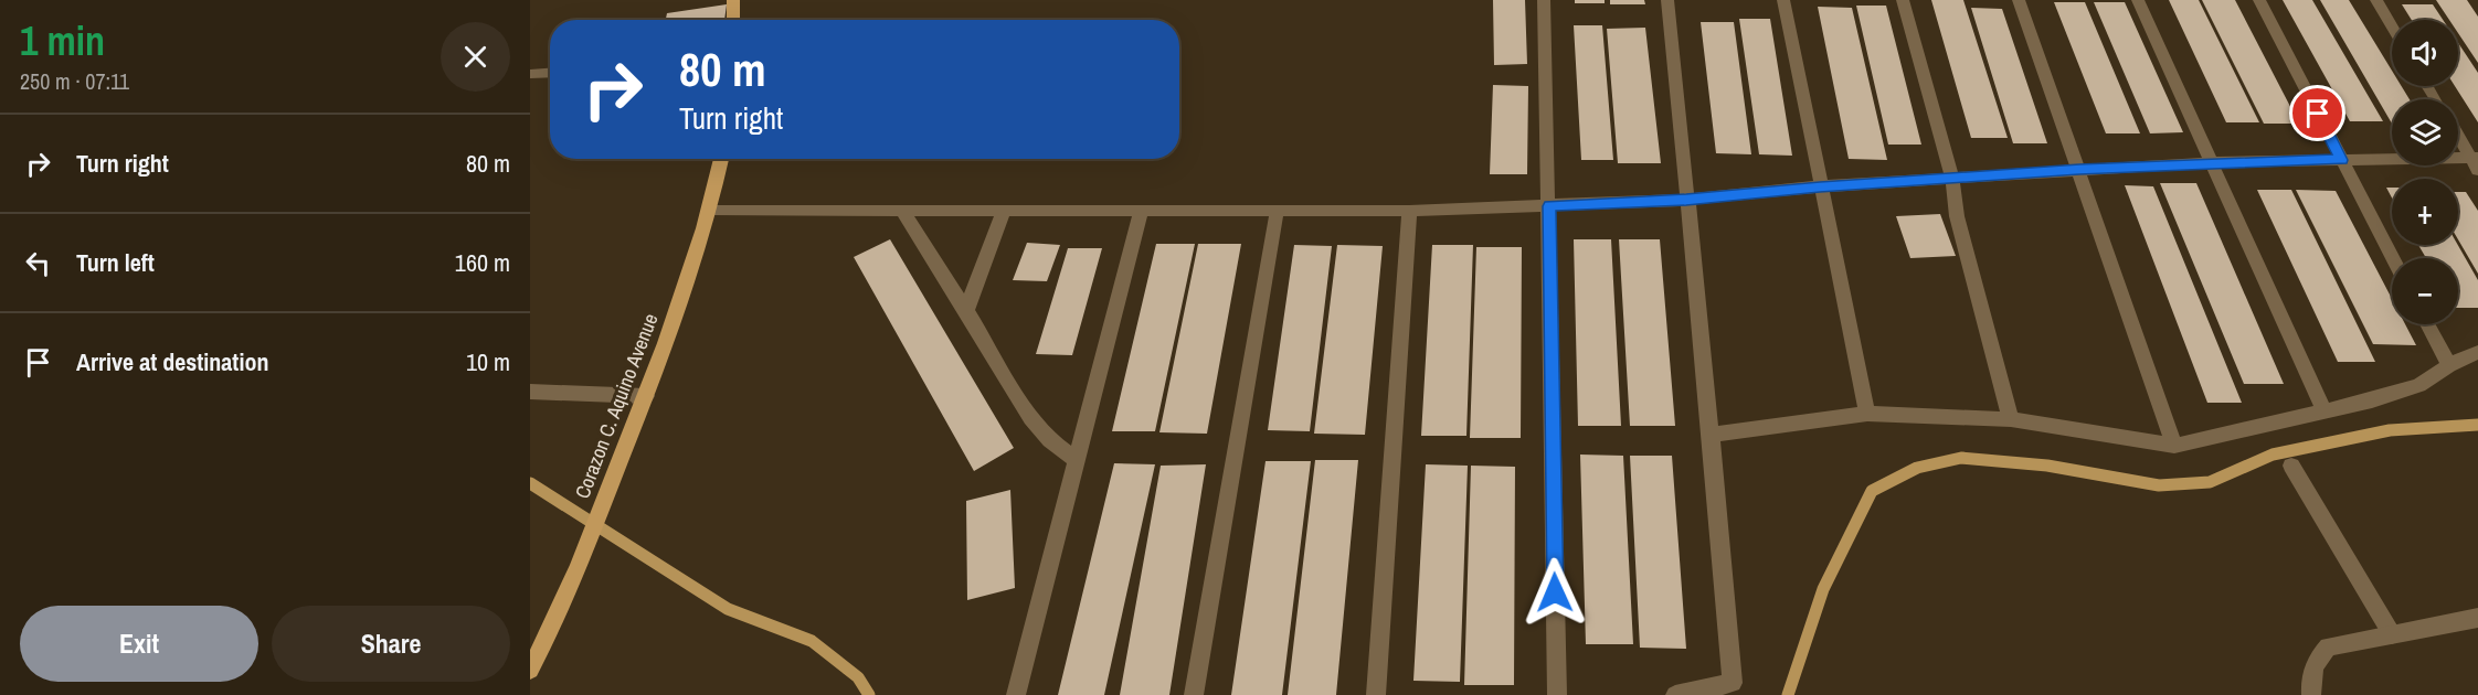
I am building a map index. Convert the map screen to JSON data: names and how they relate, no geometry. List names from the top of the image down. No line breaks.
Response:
{"streets":{"main road":["Corazon C. Aquino Avenue"]},"page":{"heading":["1 min","250 m · 07:11"],"map_buttons":["+","−"],"turn":["80 m","Turn right"],"list":[{"name":"Turn right","value":"80 m"},{"name":"Turn left","value":"160 m"},{"name":"Arrive at destination","value":"10 m"}],"buttons":["Exit","Share"]}}
